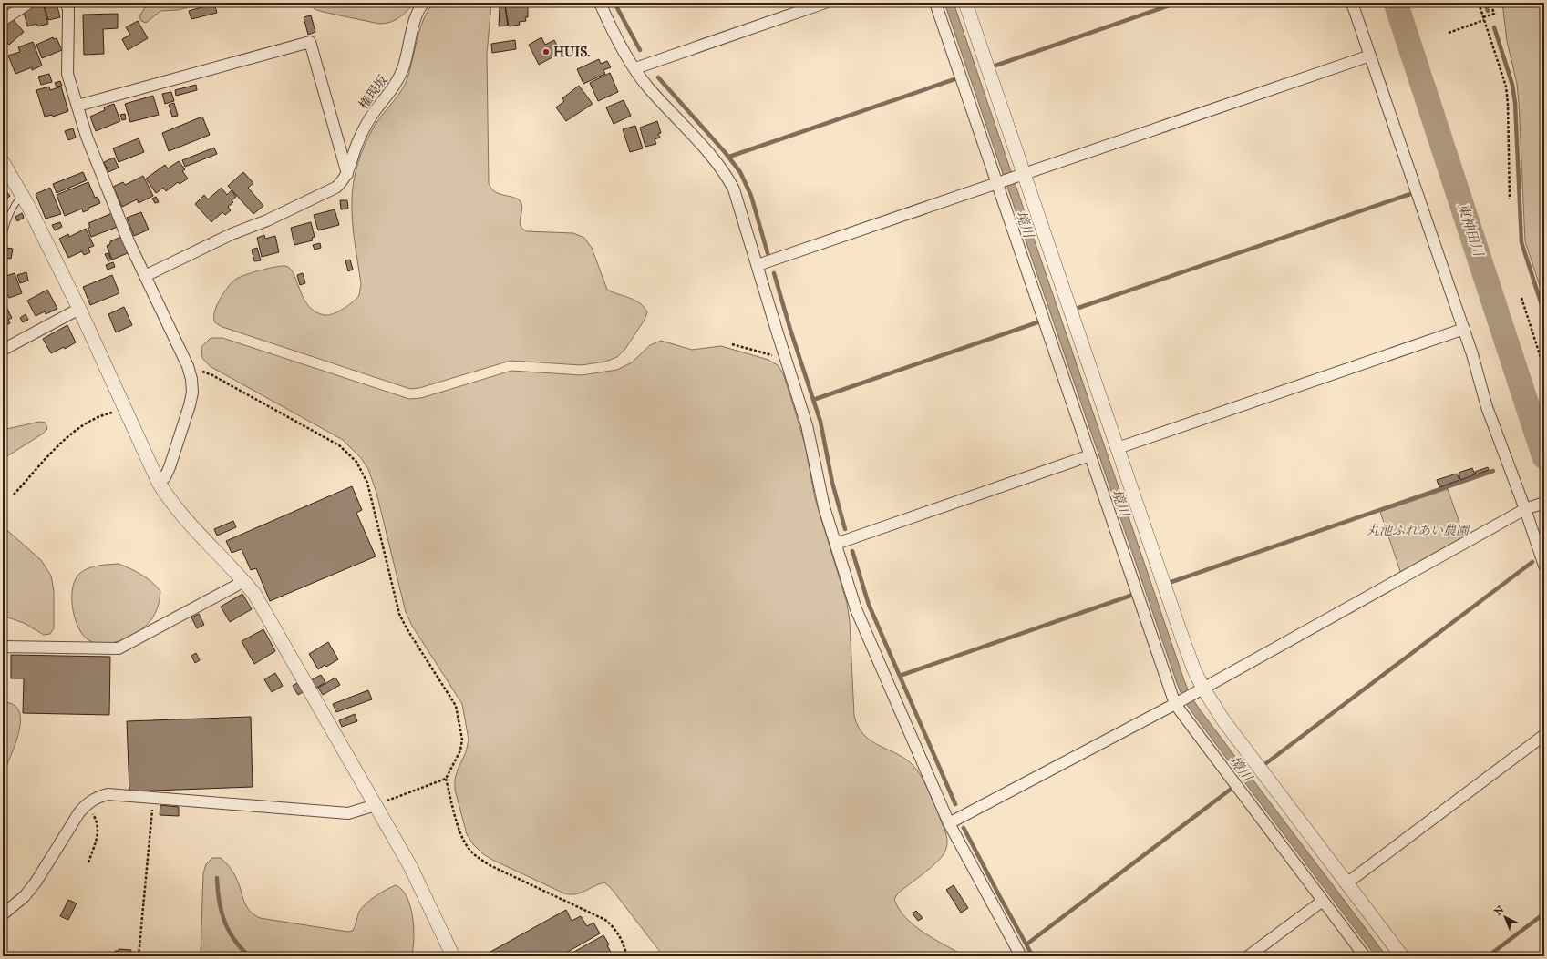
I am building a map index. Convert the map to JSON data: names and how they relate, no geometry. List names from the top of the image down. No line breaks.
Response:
{"streets":{"street":["権現坂"]},"water":["境川","東神田川"],"parks":["丸池ふれあい農園"],"places":["HUIS."],"north":"top left"}
